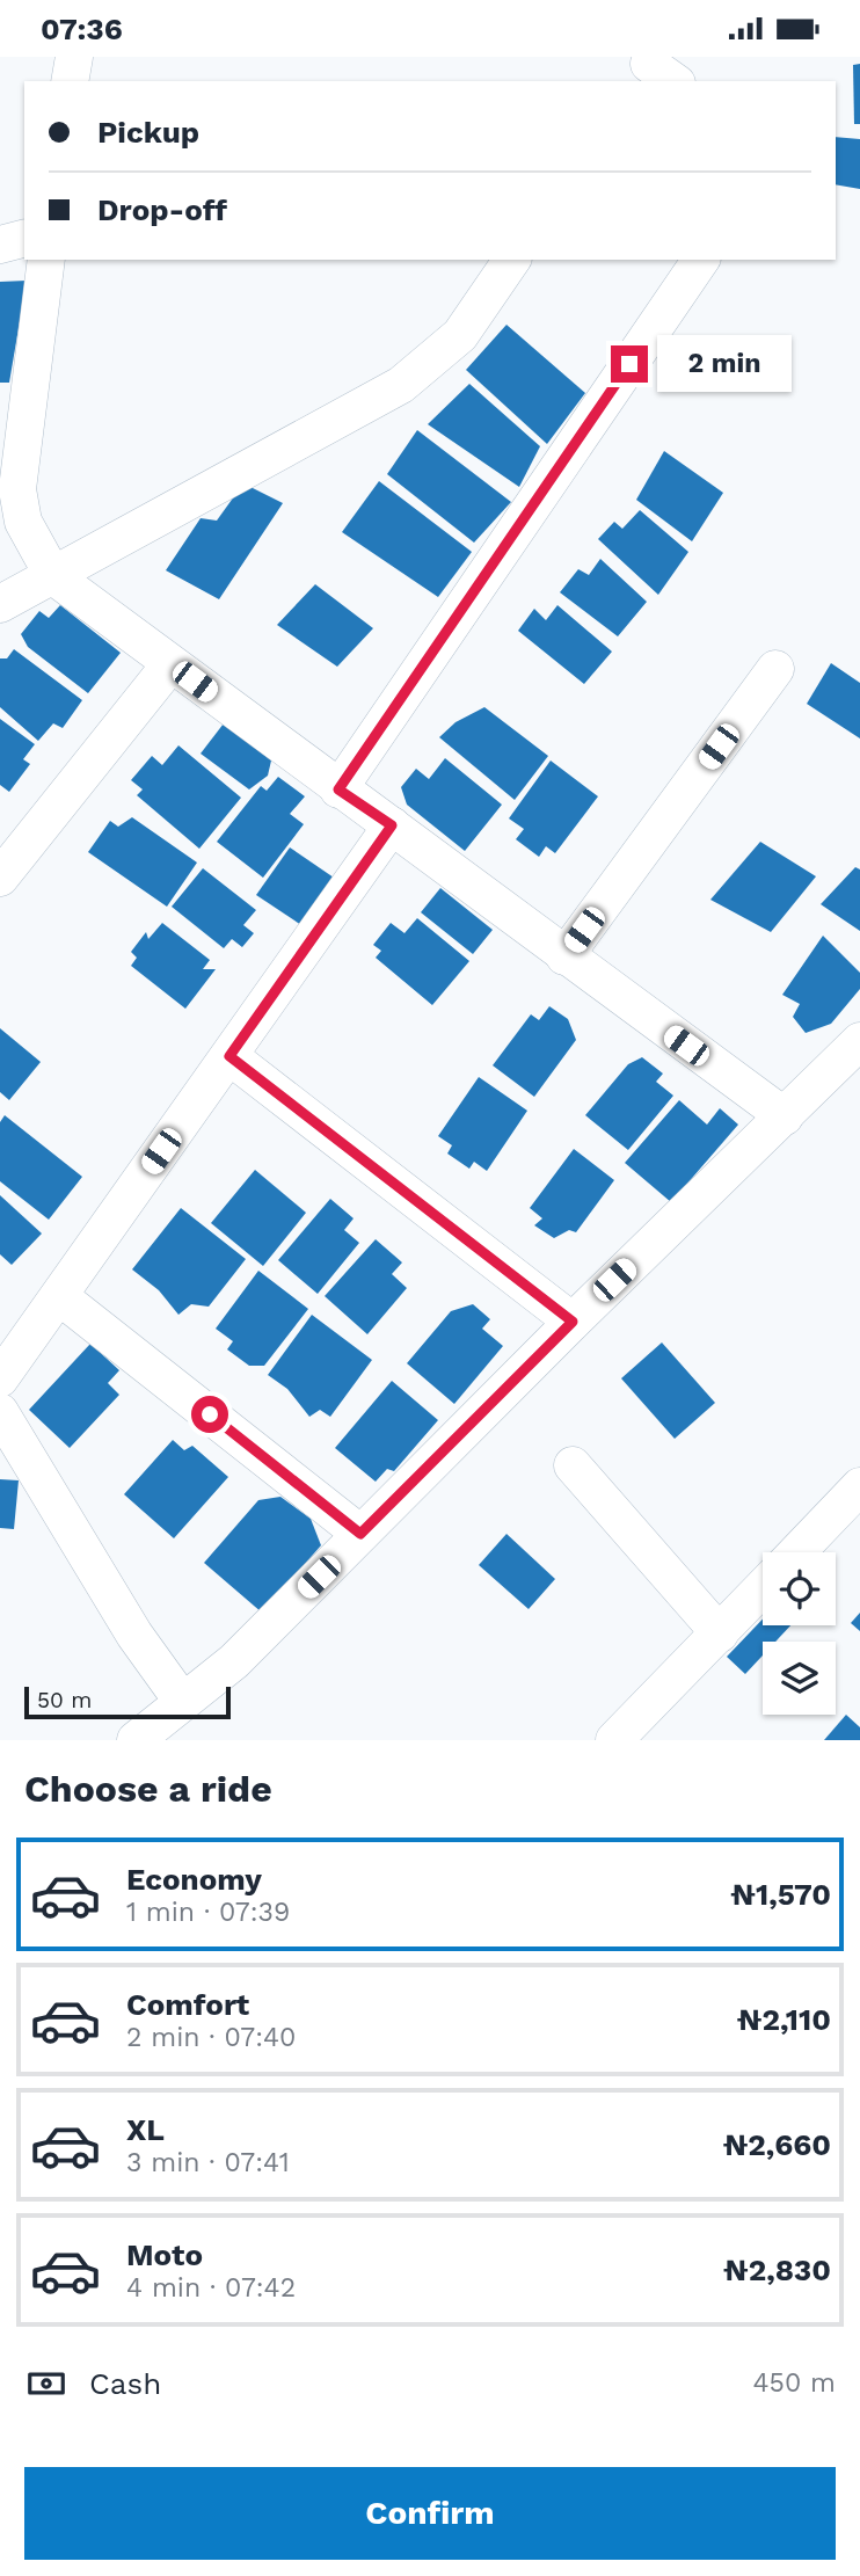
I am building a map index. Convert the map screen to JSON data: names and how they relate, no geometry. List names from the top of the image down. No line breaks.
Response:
{"scale_bar":"50 m","page":{"status":"07:36","banner":["Pickup","Drop-off"],"bubble":"2 min","scale":"50 m","heading":"Choose a ride","list":[{"name":"Economy","note":"1 min · 07:39","value":"₦1,570"},{"name":"Comfort","note":"2 min · 07:40","value":"₦2,110"},{"name":"XL","note":"3 min · 07:41","value":"₦2,660"},{"name":"Moto","note":"4 min · 07:42","value":"₦2,830"}],"pay":["Cash","450 m"],"buttons":"Confirm"}}
